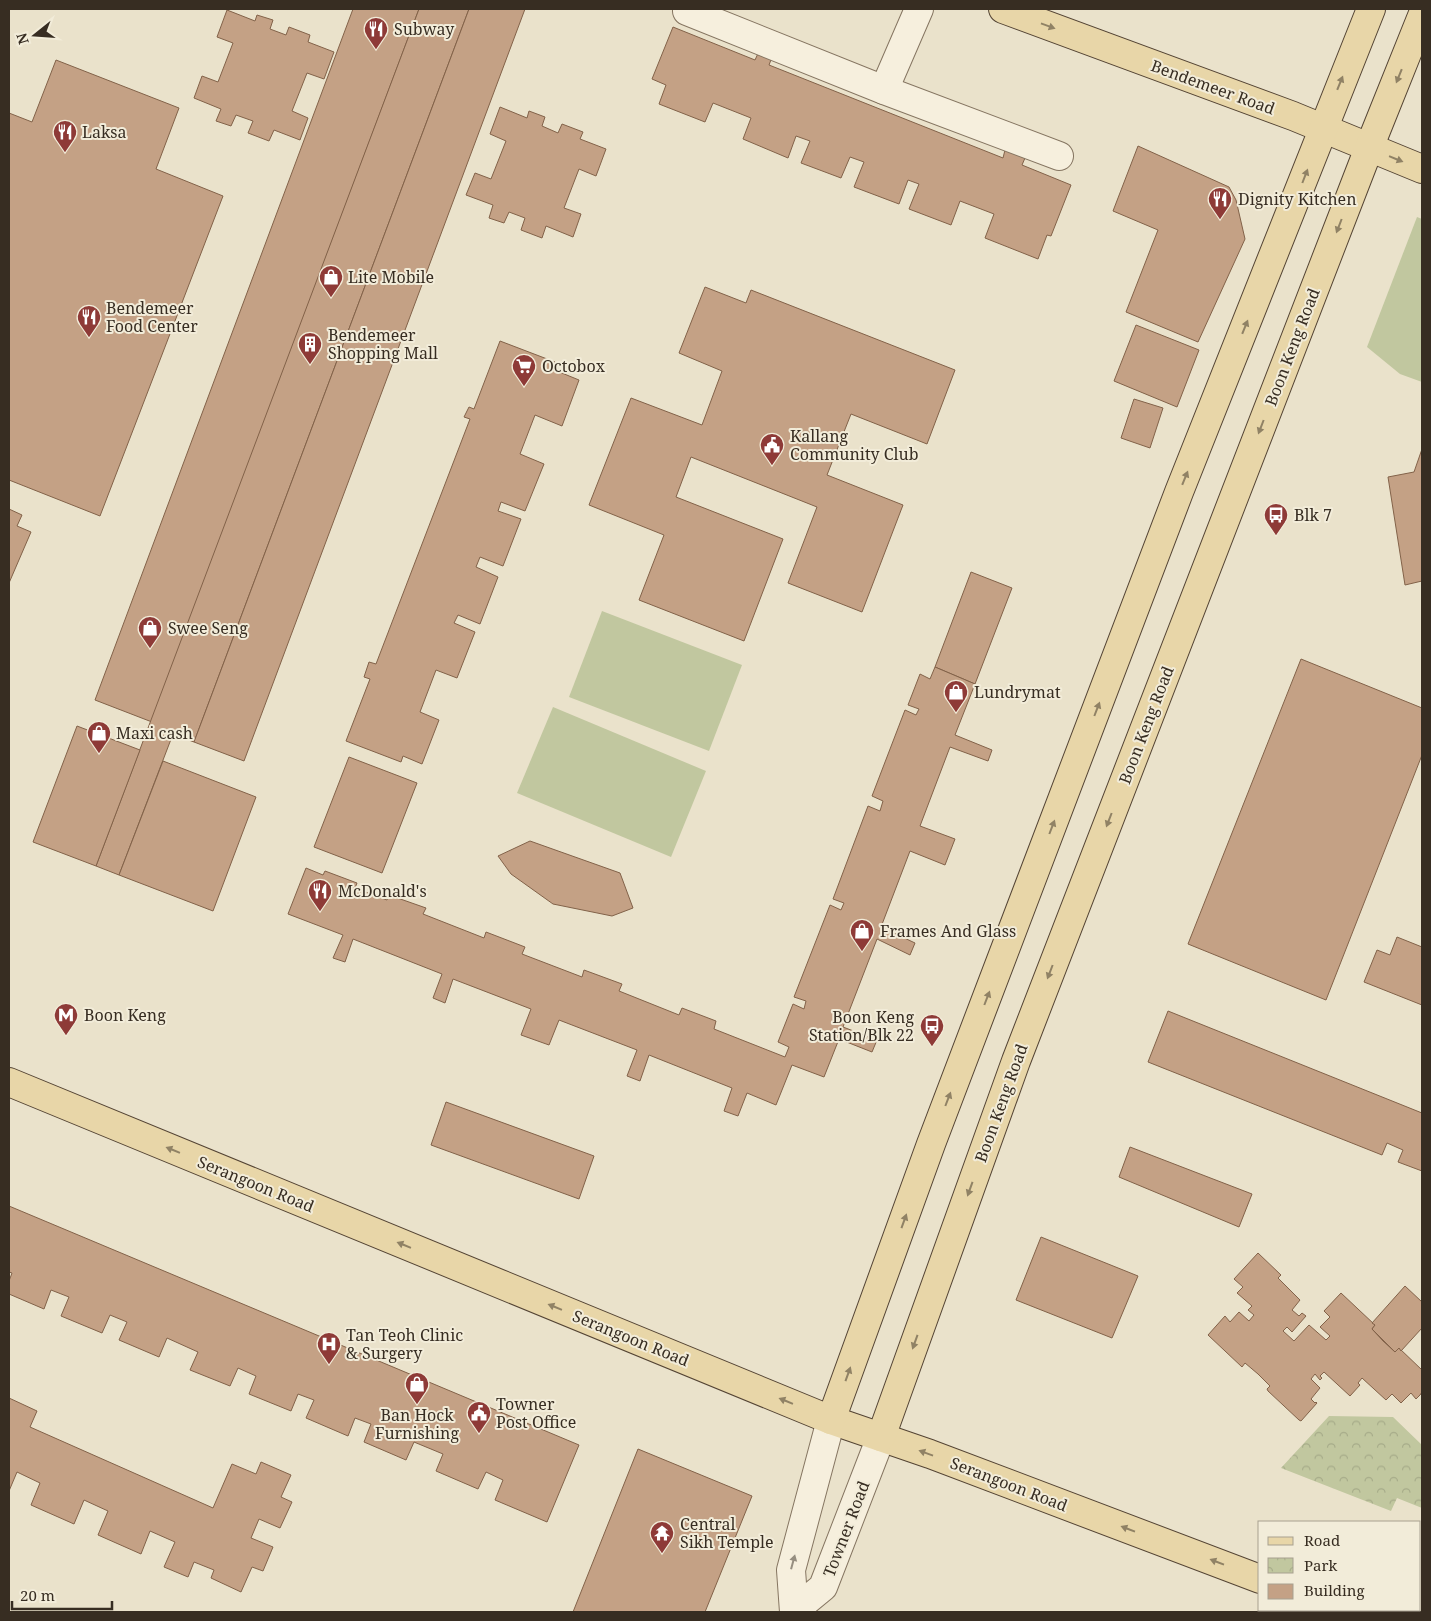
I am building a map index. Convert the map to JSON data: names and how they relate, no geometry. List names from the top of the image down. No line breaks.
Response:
{"streets":{"main road":["Bendemeer Road","Boon Keng Road","Serangoon Road"],"street":["Towner Road"]},"crossings":[["Bendemeer Road","Boon Keng Road"],["Boon Keng Road","Serangoon Road"],["Boon Keng Road","Towner Road"],["Serangoon Road","Towner Road"]],"one_way":["Bendemeer Road","Serangoon Road"],"places":{"restaurant":["Subway","Laksa","Dignity Kitchen","Bendemeer Food Center","McDonald's"],"shop":["Lite Mobile","Swee Seng","Lundrymat","Maxi cash","Frames And Glass","Ban Hock Furnishing"],"building":["Bendemeer Shopping Mall"],"supermarket":["Octobox"],"public building":["Kallang Community Club","Towner Post Office"],"bus stop":["Blk 7","Boon Keng Station/Blk 22"],"metro station":["Boon Keng"],"hospital":["Tan Teoh Clinic & Surgery"],"temple":["Central Sikh Temple"]},"legend":["Road","Park","Building"],"scale_bar":"20 m","north":"left"}
